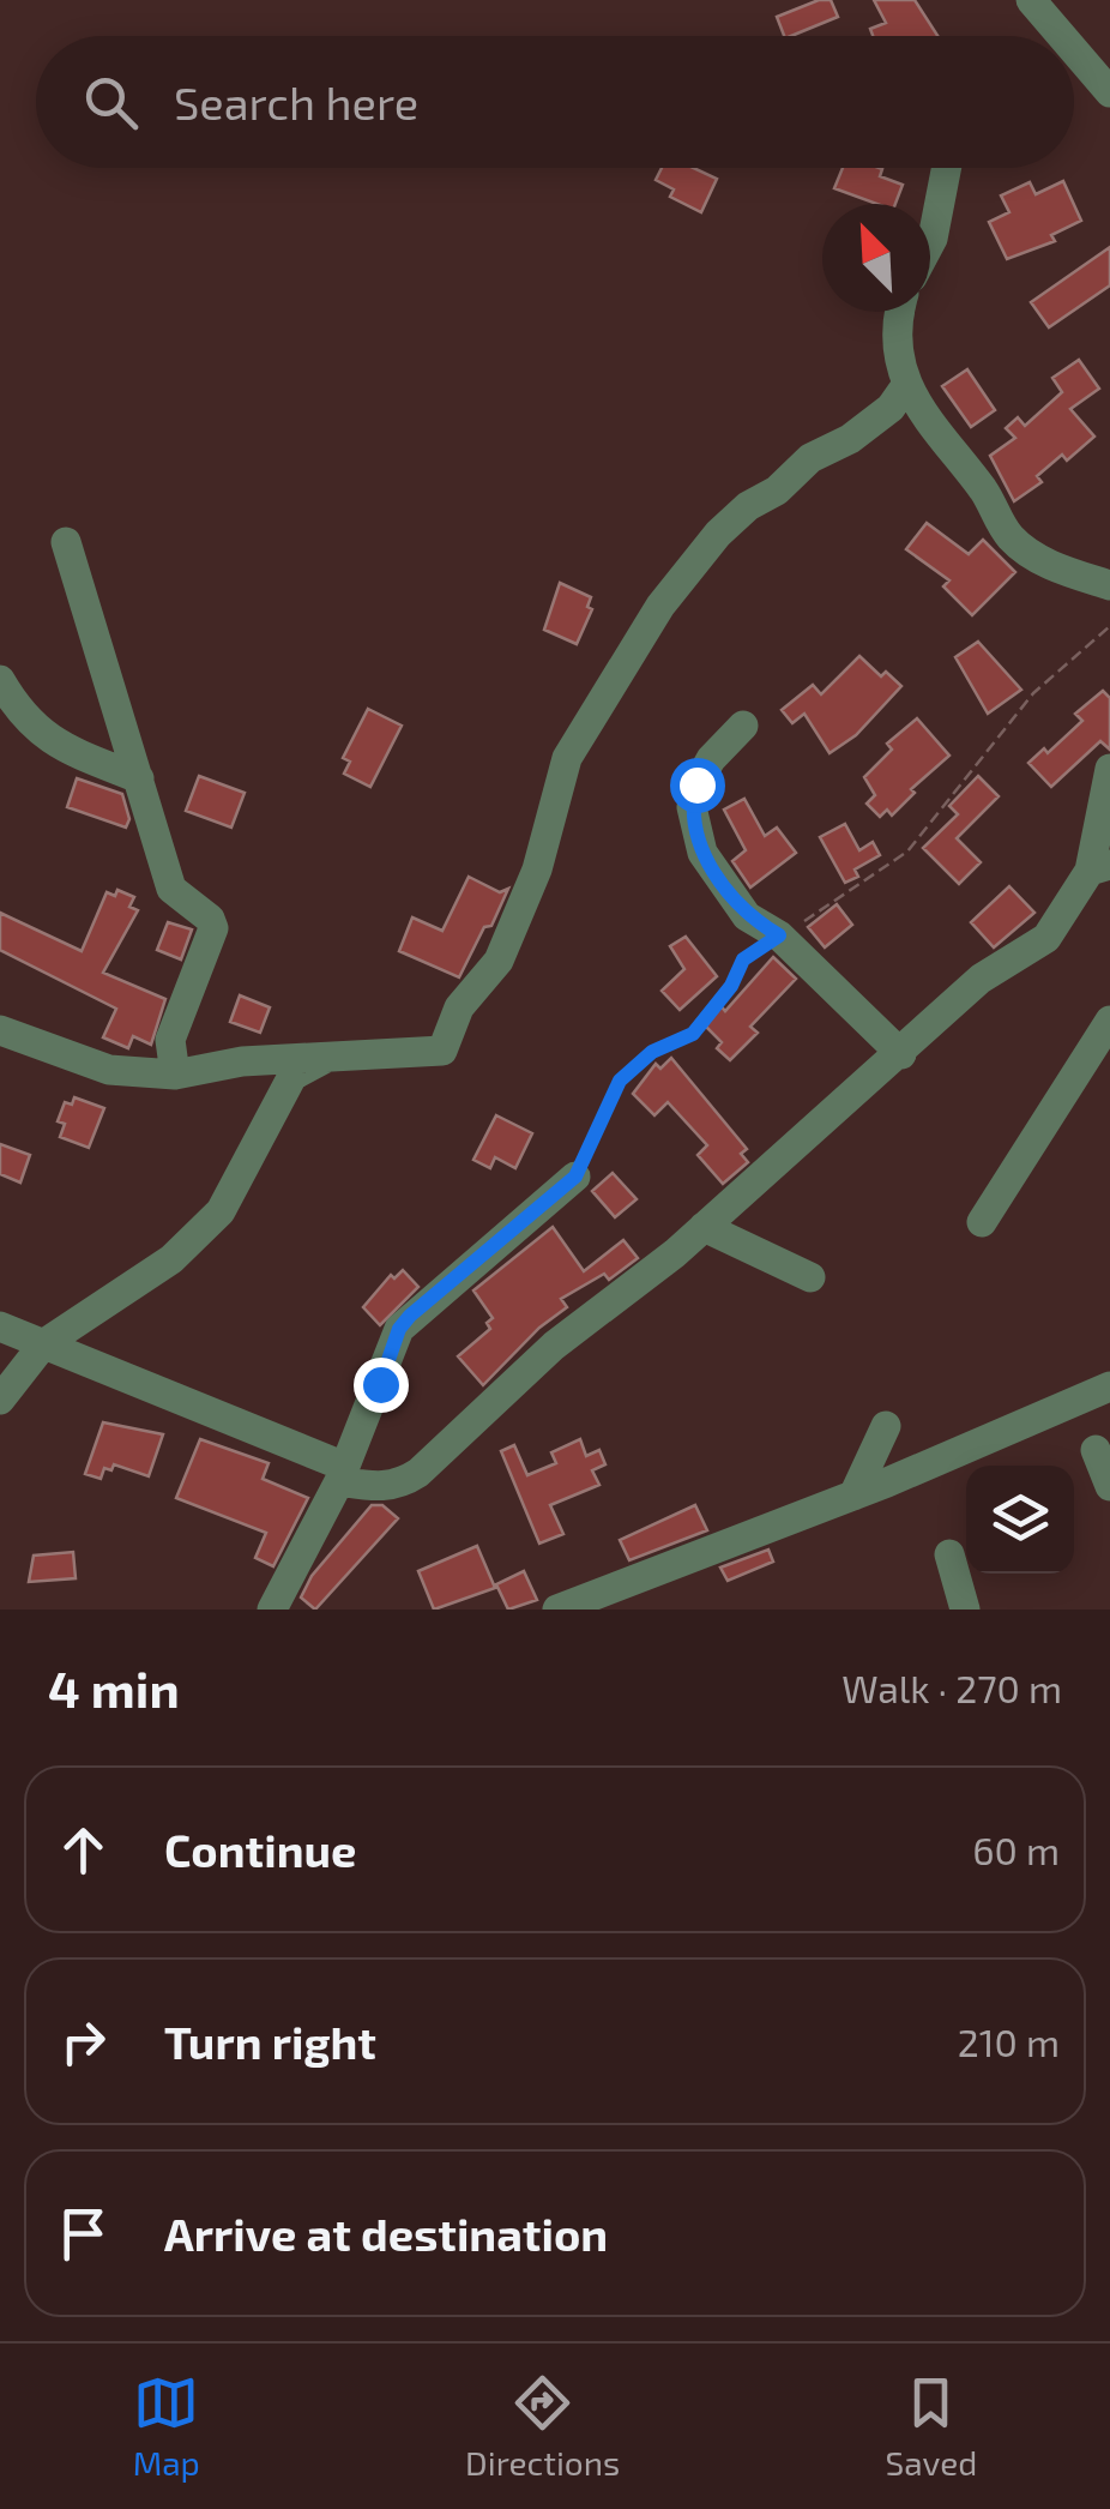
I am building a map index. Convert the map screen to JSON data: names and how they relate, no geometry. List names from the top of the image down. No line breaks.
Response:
{"north":"top left","page":{"search":"Search here","heading":["4 min","Walk · 270 m"],"list":[["Continue","60 m"],["Turn right","210 m"],"Arrive at destination"],"nav":["Map","Directions","Saved"]}}
